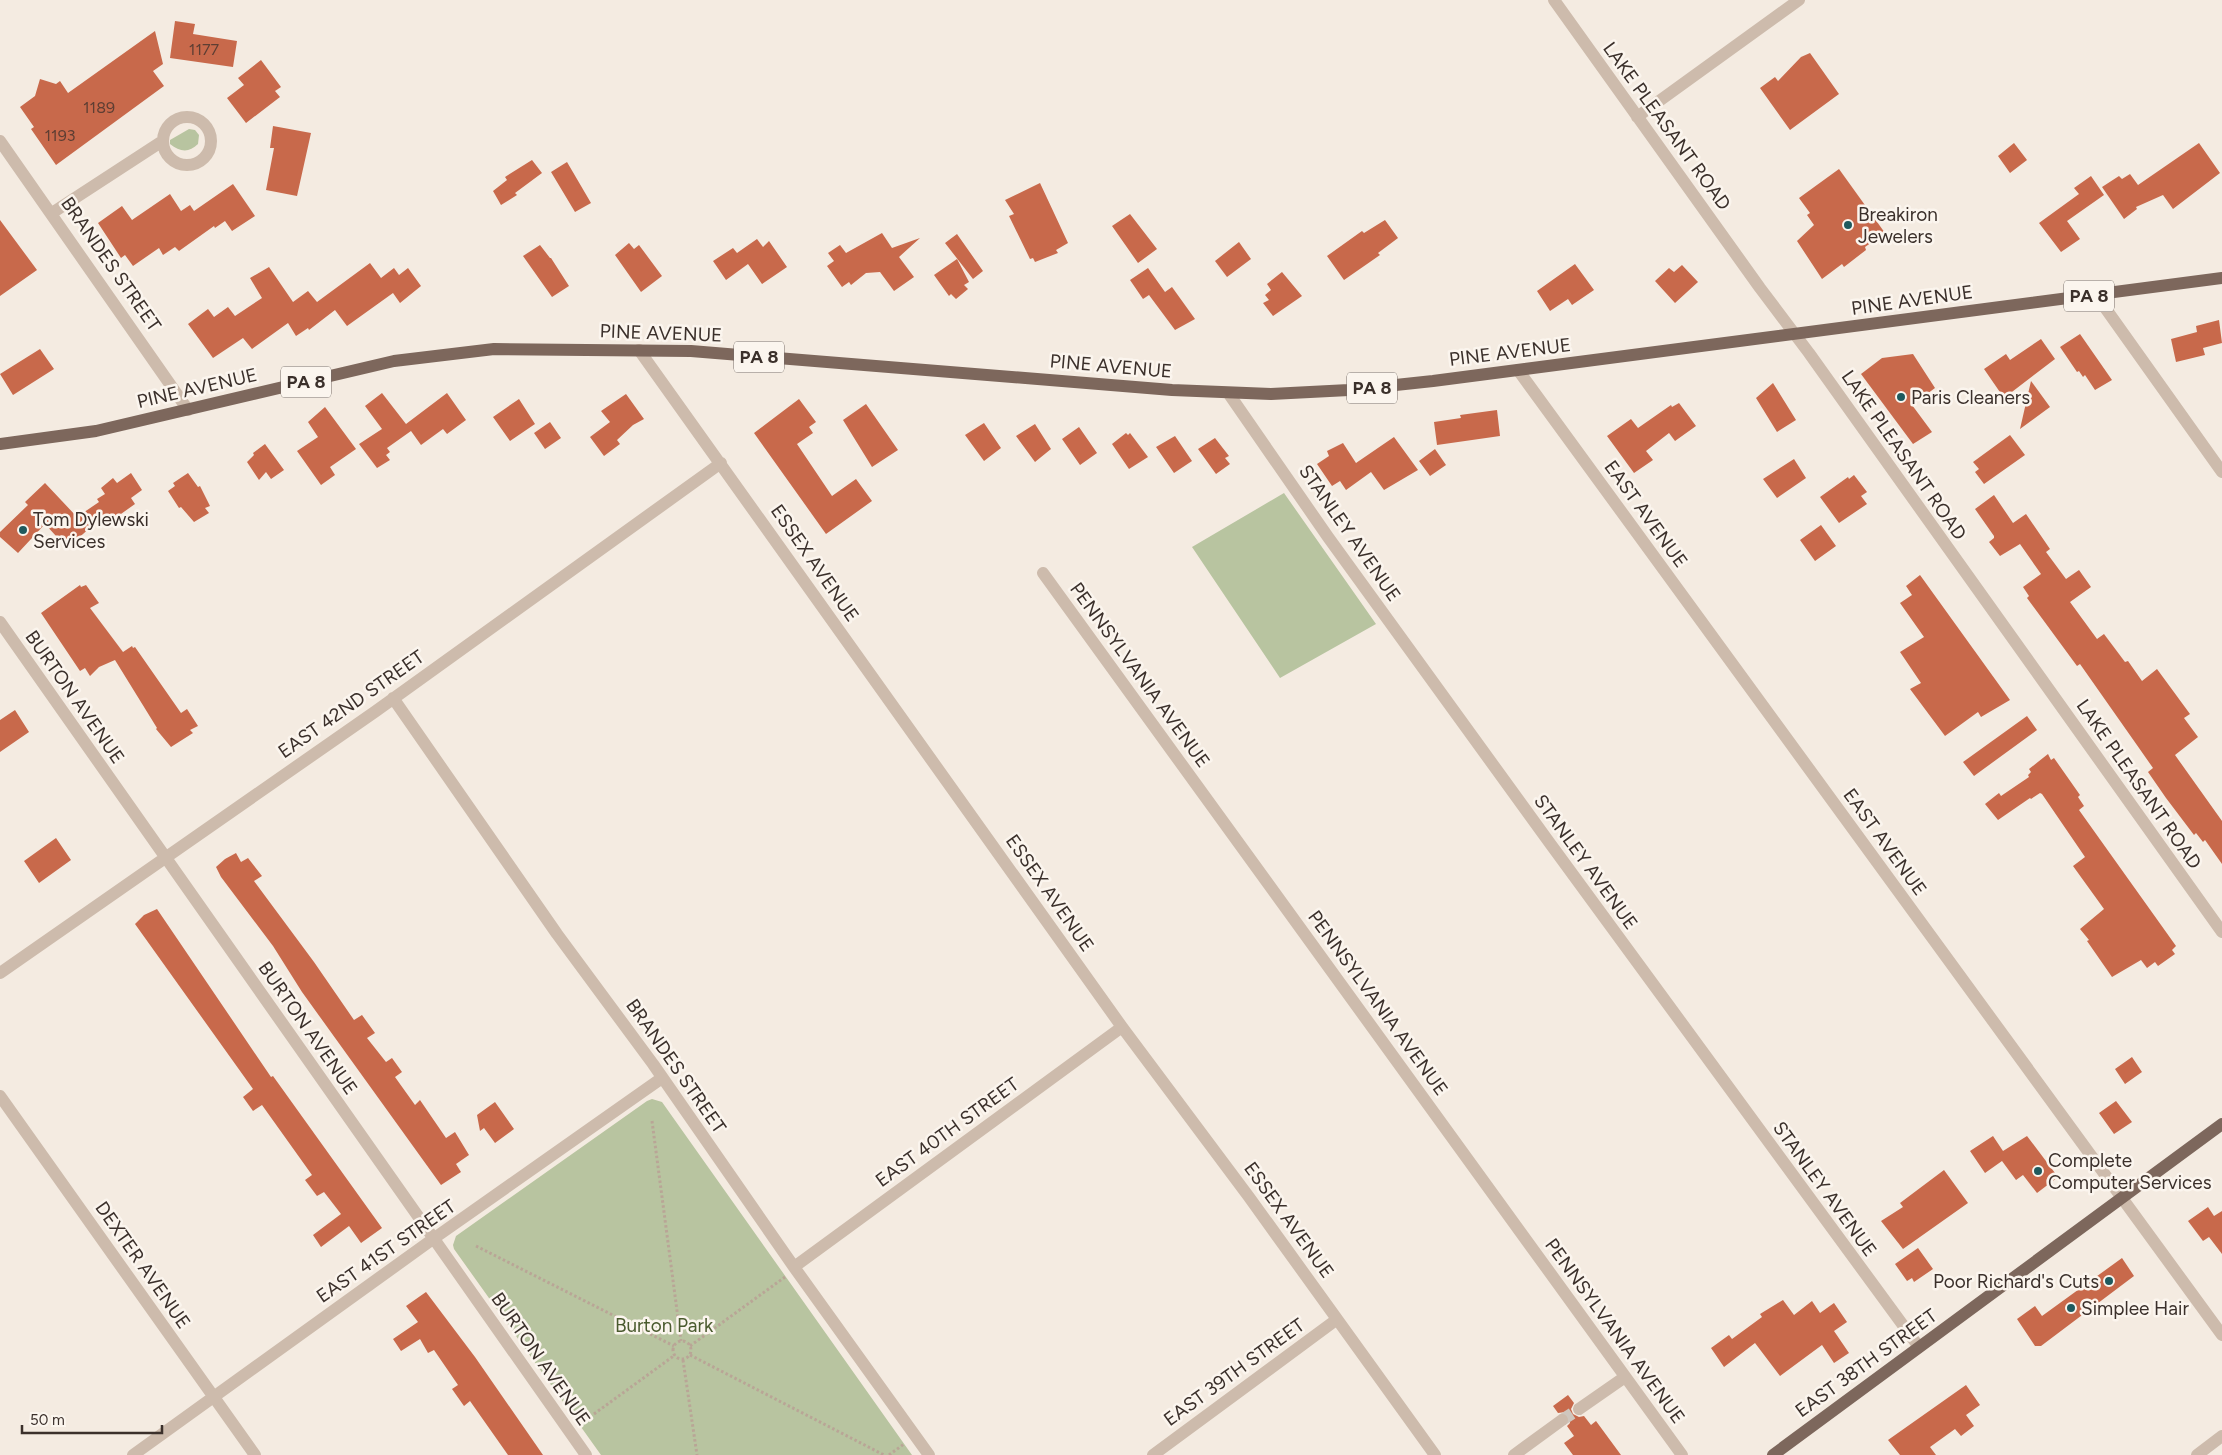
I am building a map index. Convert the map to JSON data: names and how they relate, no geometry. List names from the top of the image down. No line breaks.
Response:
{"streets":{"main road":["PA 8","PINE AVENUE","EAST 38TH STREET"],"street":["LAKE PLEASANT ROAD","BRANDES STREET","EAST AVENUE","STANLEY AVENUE","ESSEX AVENUE","PENNSYLVANIA AVENUE","BURTON AVENUE","EAST 42ND STREET","EAST 40TH STREET","EAST 41ST STREET","DEXTER AVENUE","EAST 39TH STREET"]},"crossings":[["LAKE PLEASANT ROAD","PINE AVENUE"],["BRANDES STREET","PINE AVENUE"],["BRANDES STREET","EAST 42ND STREET"],["BRANDES STREET","EAST 40TH STREET"],["BRANDES STREET","EAST 41ST STREET"],["PINE AVENUE","EAST AVENUE"],["PINE AVENUE","STANLEY AVENUE"],["PINE AVENUE","ESSEX AVENUE"],["EAST AVENUE","EAST 38TH STREET"],["STANLEY AVENUE","EAST 38TH STREET"],["ESSEX AVENUE","EAST 42ND STREET"],["ESSEX AVENUE","EAST 40TH STREET"],["ESSEX AVENUE","EAST 39TH STREET"],["BURTON AVENUE","EAST 42ND STREET"],["BURTON AVENUE","EAST 41ST STREET"],["EAST 41ST STREET","DEXTER AVENUE"]],"parks":["Burton Park"],"places":["Breakiron Jewelers","Paris Cleaners","Tom Dylewski Services","Complete Computer Services","Poor Richard's Cuts","Simplee Hair"],"house_numbers":["1177","1189","1193"],"scale_bar":"50 m"}
